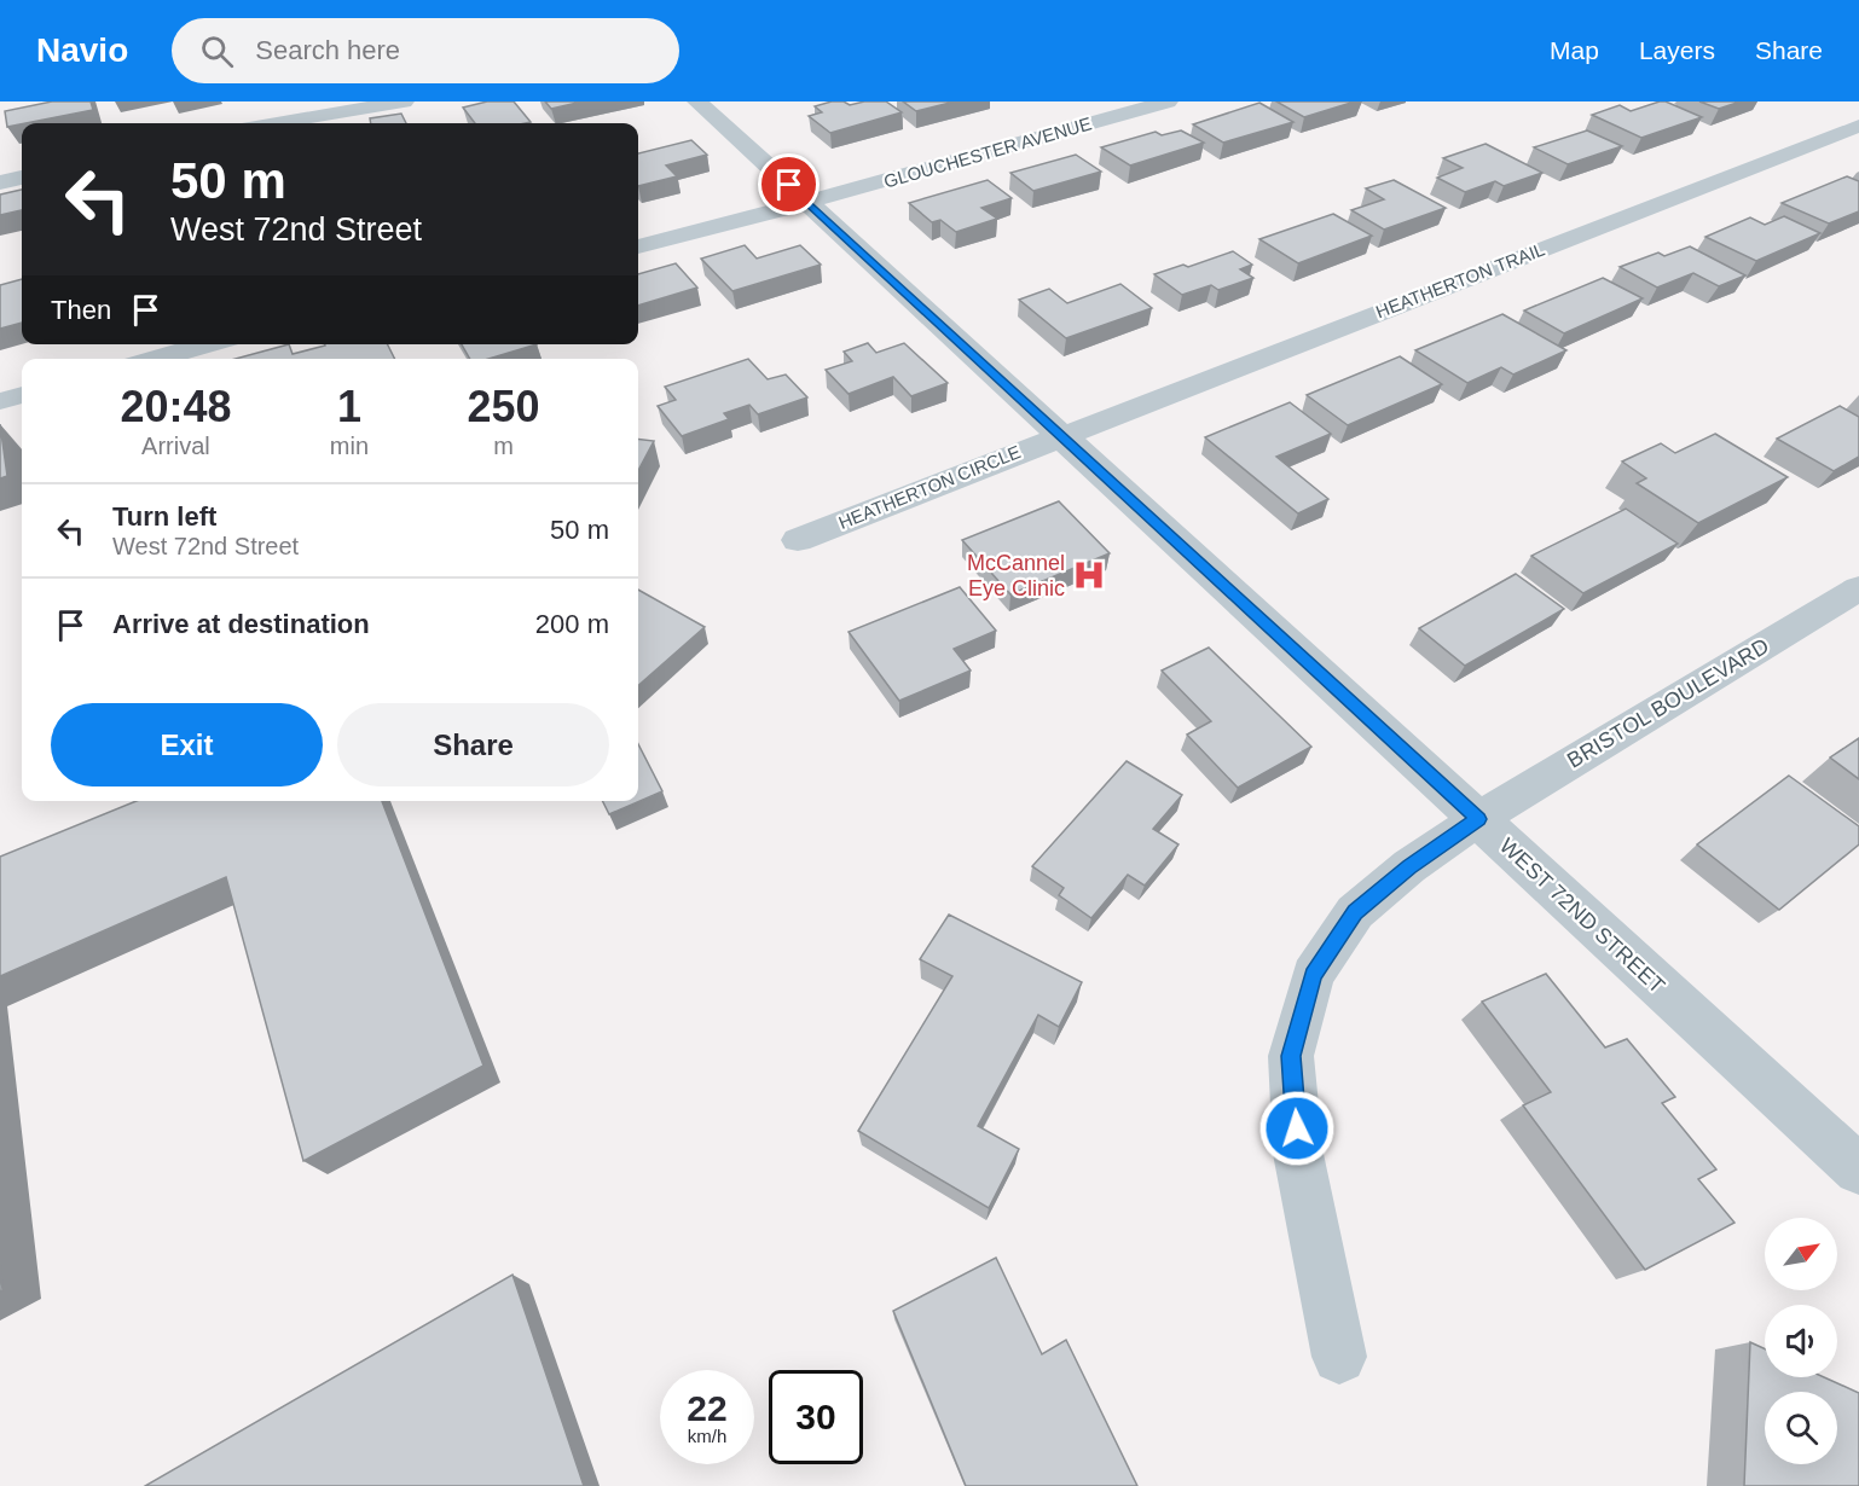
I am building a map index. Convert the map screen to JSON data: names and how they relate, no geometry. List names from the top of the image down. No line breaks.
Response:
{"streets":{"street":["GLOUCHESTER AVENUE","HEATHERTON TRAIL","HEATHERTON CIRCLE","BRISTOL BOULEVARD","WEST 72ND STREET"]},"crossings":[["GLOUCHESTER AVENUE","WEST 72ND STREET"],["HEATHERTON TRAIL","HEATHERTON CIRCLE"],["HEATHERTON TRAIL","WEST 72ND STREET"],["HEATHERTON CIRCLE","WEST 72ND STREET"],["BRISTOL BOULEVARD","WEST 72ND STREET"]],"places":{"hospital":["McCannel Eye Clinic"]},"north":"top right","page":{"header":"Navio","search":"Search here","nav":["Map","Layers","Share"],"turn":["50 m","West 72nd Street"],"then":"Then","eta":["20:48","Arrival","1","min","250","m"],"list":[{"name":"Turn left","note":"West 72nd Street","value":"50 m"},{"name":"Arrive at destination","value":"200 m"}],"buttons":["Exit","Share"],"speed":"22 km/h","limit":"30"}}
